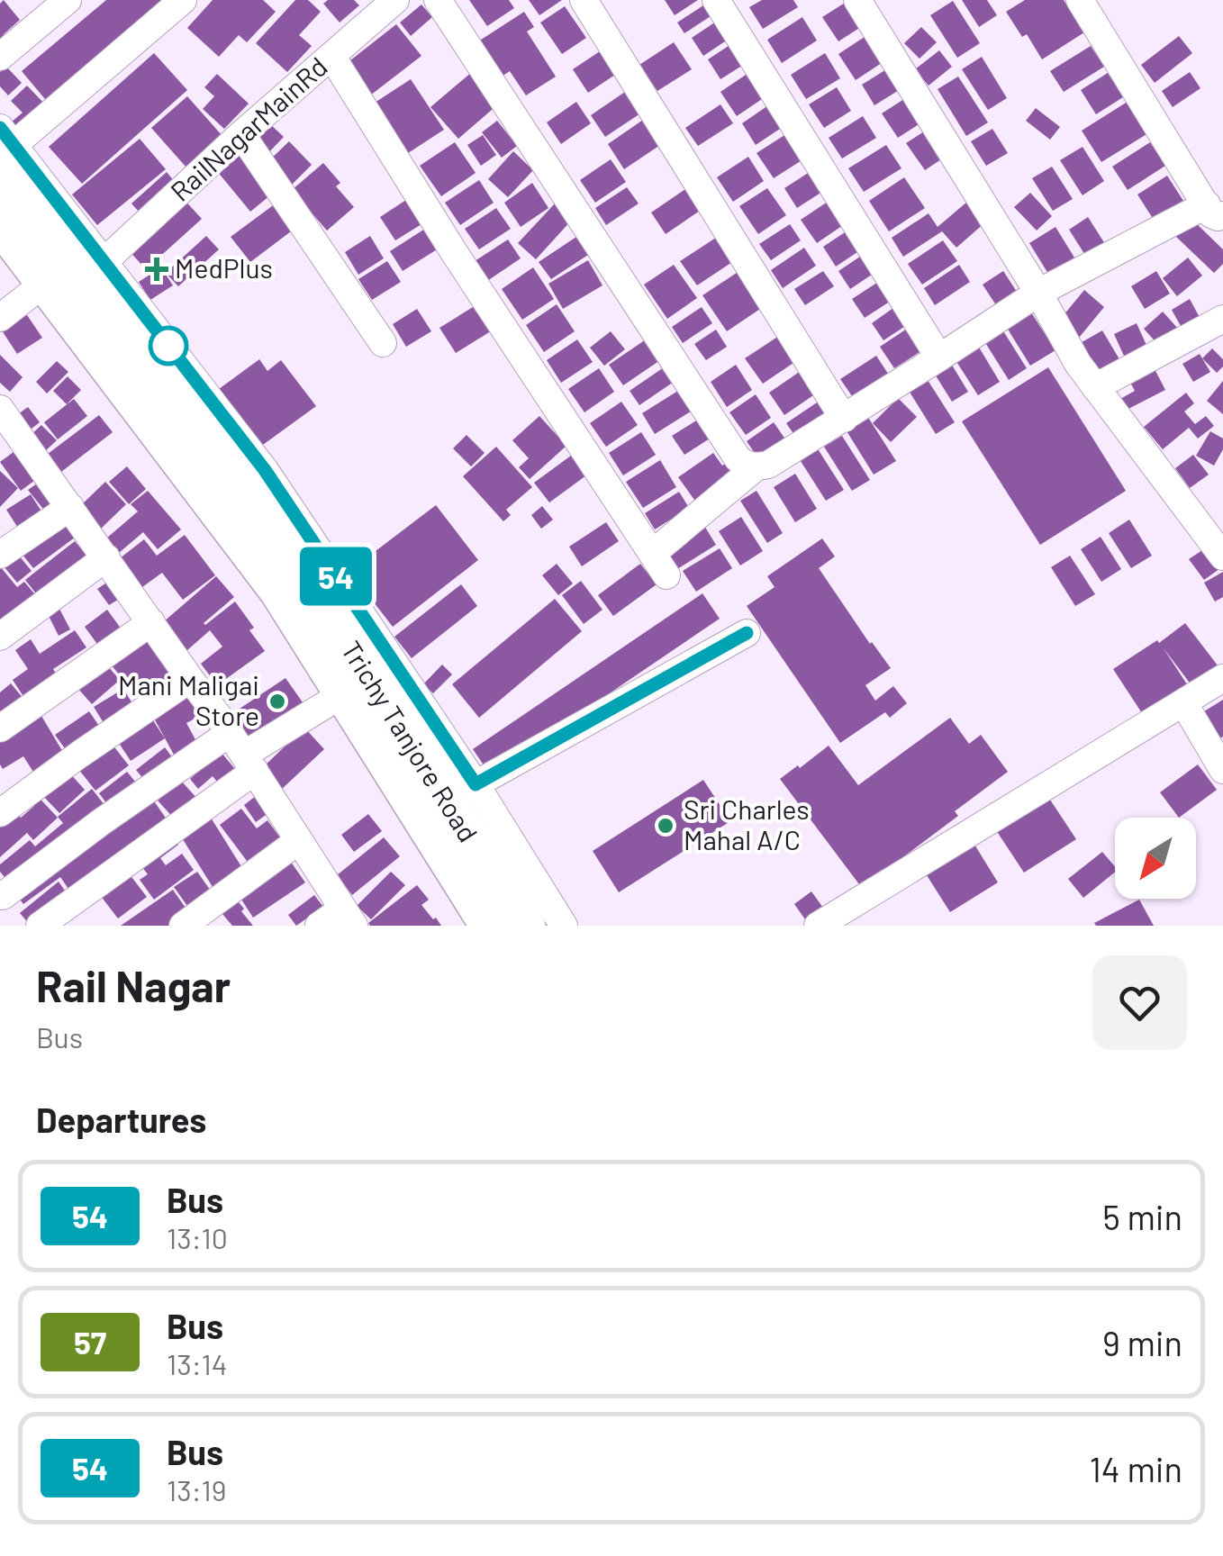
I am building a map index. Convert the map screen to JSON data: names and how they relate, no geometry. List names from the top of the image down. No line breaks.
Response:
{"streets":{"highway":["Trichy Tanjore Road"],"street":["RailNagarMainRd"]},"places":{"health":["MedPlus"],"other":["Mani Maligai Store","Sri Charles Mahal A/C"]},"lines":["bus line 54"],"north":"bottom left","page":{"on_map":"54","heading":[["Rail Nagar","Bus"],"Departures"],"list":[{"mark":"54","name":"Bus","note":"13:10","value":"5 min"},{"mark":"57","name":"Bus","note":"13:14","value":"9 min"},{"mark":"54","name":"Bus","note":"13:19","value":"14 min"}]}}
